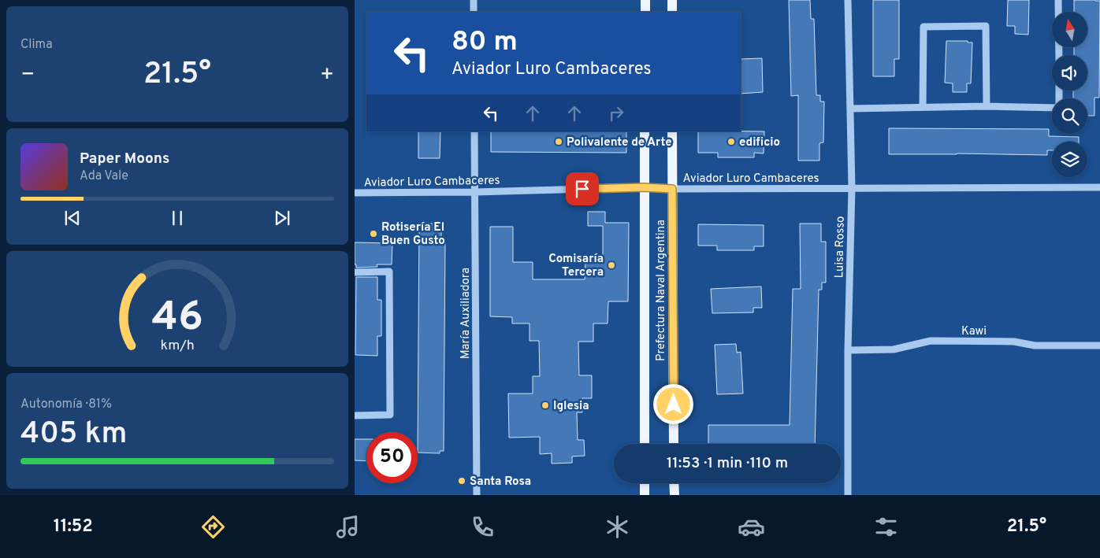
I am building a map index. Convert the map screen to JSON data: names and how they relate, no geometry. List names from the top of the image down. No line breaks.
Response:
{"streets":{"main road":["Prefectura Naval Argentina"],"street":["Aviador Luro Cambaceres","Luisa Rosso","María Auxiliadora","Kawi"]},"crossings":[["Aviador Luro Cambaceres","Luisa Rosso"],["Aviador Luro Cambaceres","Prefectura Naval Argentina"],["Aviador Luro Cambaceres","María Auxiliadora"],["Luisa Rosso","Kawi"]],"places":["Polivalente de Arte","edificio","Rotisería El Buen Gusto","Comisaría Tercera","Iglesia","Santa Rosa"],"north":"top","page":{"tile":["Clima",["Autonomía · 81%","405 km"]],"turn":["80 m","Aviador Luro Cambaceres"],"heat":["−","21.5°","+"],"song":["Paper Moons","Ada Vale"],"limit":"50","trip":"11:53 · 1 min · 110 m","tabs":["11:52","21.5°"],"gauge":["46","km/h"]}}
